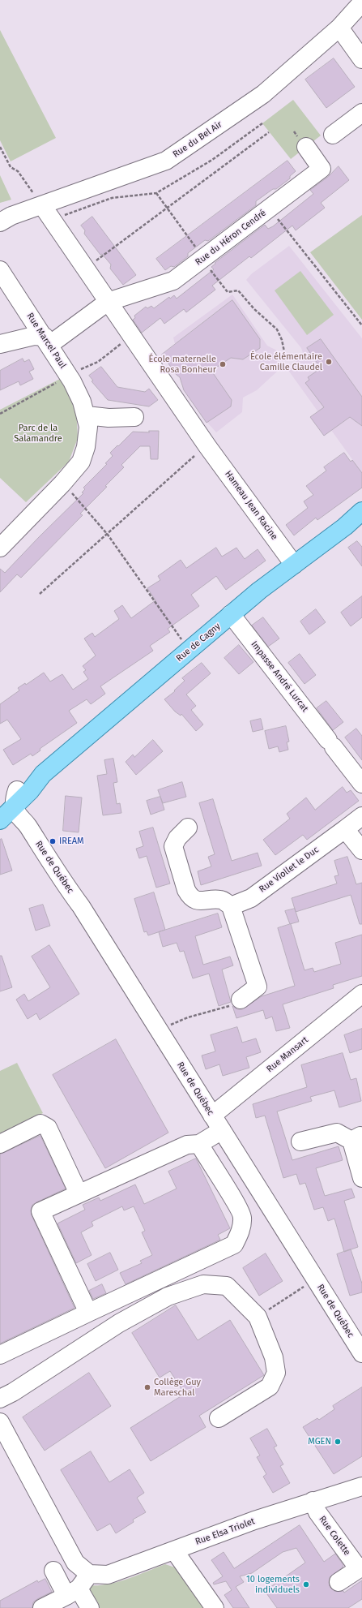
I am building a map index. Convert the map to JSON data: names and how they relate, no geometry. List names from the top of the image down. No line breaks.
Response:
{"streets":{"main road":["Rue de Cagny"],"street":["Rue du Bel Air","Rue du Héron Cendré","Rue Marcel Paul","Hameau Jean Racine","Impasse André Lurcat","Rue de Québec","Rue Viollet le Duc","Rue Mansart","Rue Elsa Triolet","Rue Colette"]},"crossings":[["Rue du Héron Cendré","Rue Marcel Paul"],["Rue du Héron Cendré","Hameau Jean Racine"],["Hameau Jean Racine","Rue de Cagny"],["Rue de Cagny","Impasse André Lurcat"],["Rue de Cagny","Rue de Québec"],["Rue de Québec","Rue Mansart"],["Rue Elsa Triolet","Rue Colette"]],"parks":["Parc de la Salamandre"],"places":["École élémentaire Camille Claudel","École maternelle Rosa Bonheur","IREAM","Collège Guy Mareschal","MGEN","10 logements individuels"]}
